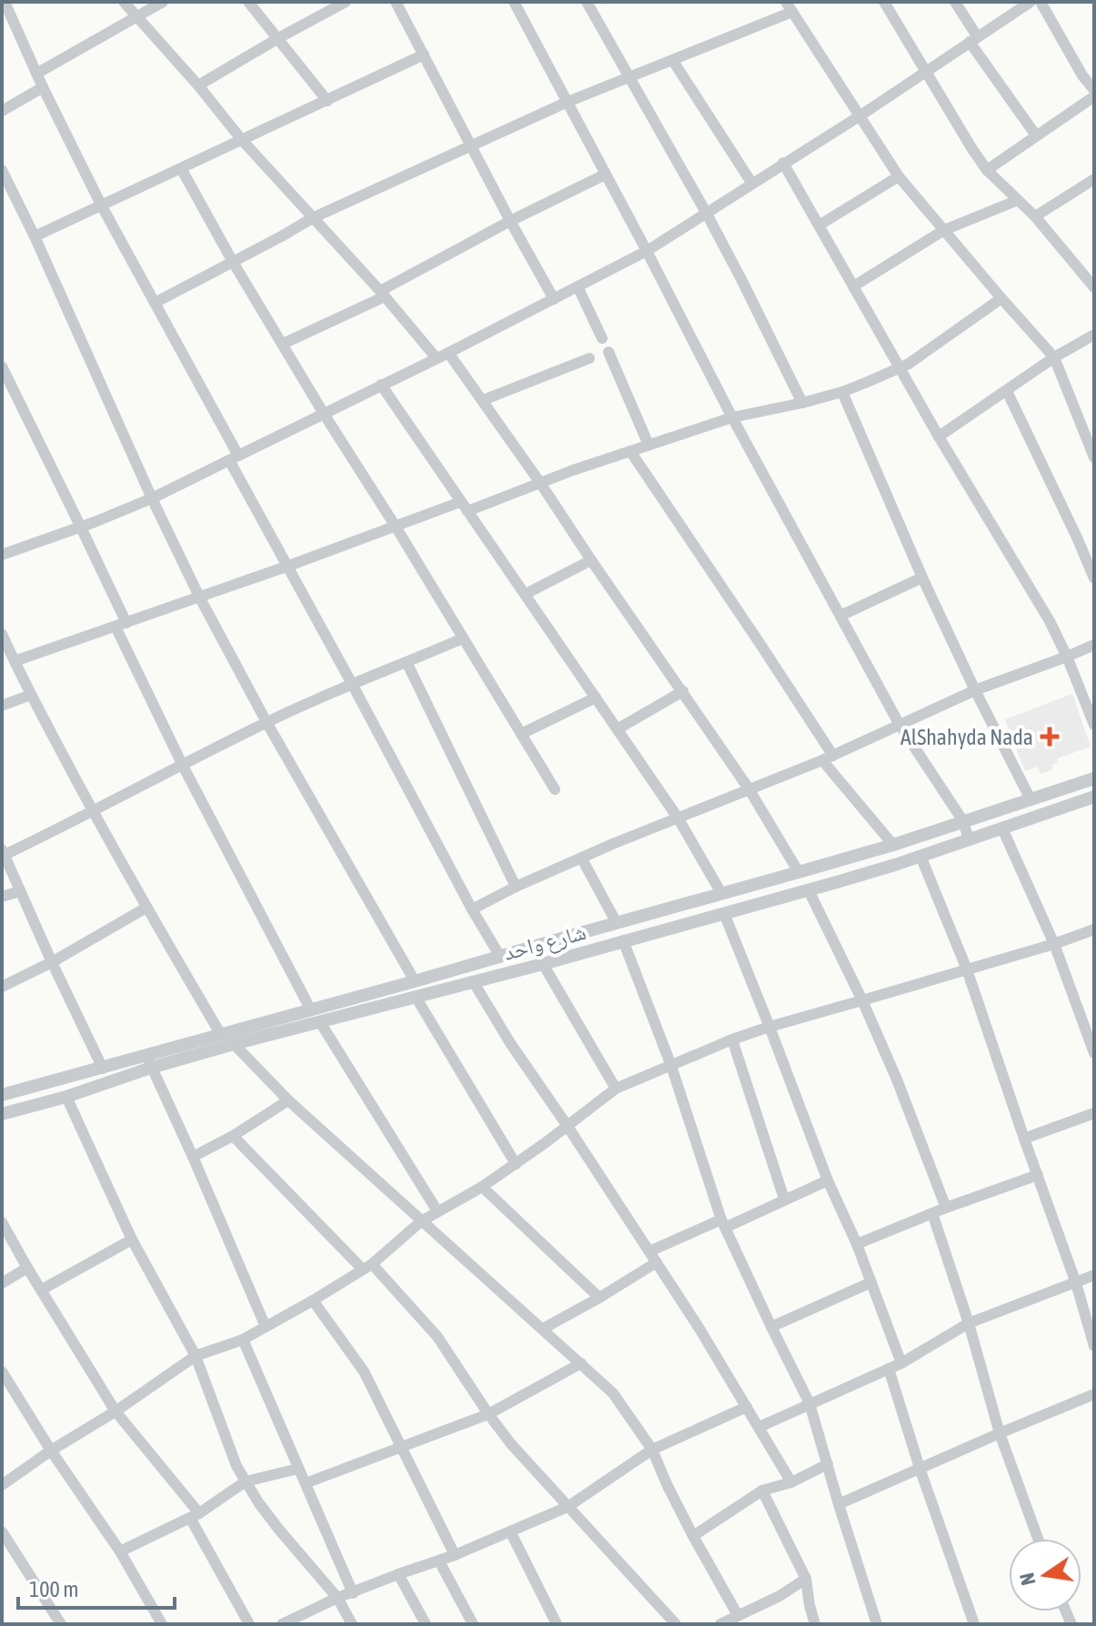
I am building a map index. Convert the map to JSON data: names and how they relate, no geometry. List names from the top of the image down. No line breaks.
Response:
{"streets":{"street":["شارع واحد"]},"places":{"health":["AlShahyda Nada"]},"scale_bar":"100 m","north":"left"}
